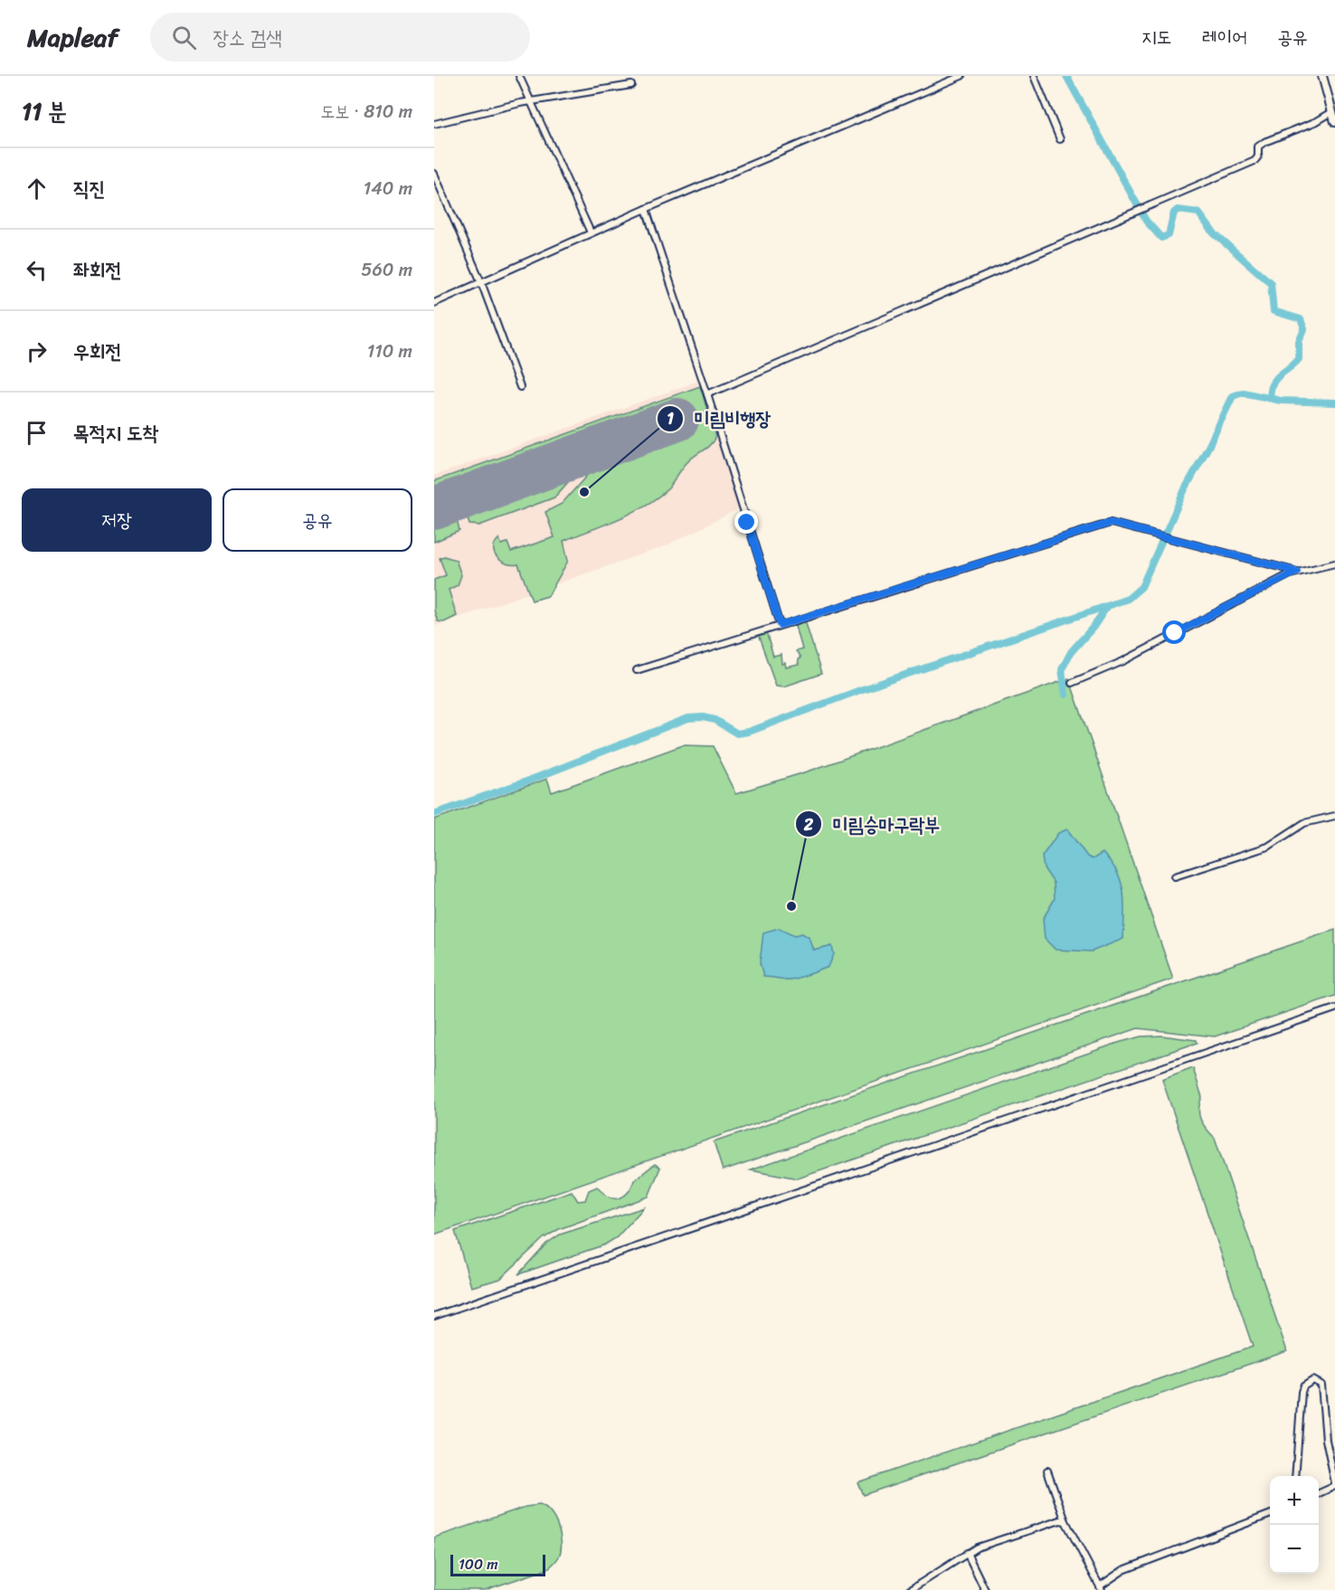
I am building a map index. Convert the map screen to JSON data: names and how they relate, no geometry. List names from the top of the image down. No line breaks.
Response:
{"places":["미림비행장","미림승마구락부"],"scale_bar":"100 m","page":{"header":"Mapleaf","search":"장소 검색","nav":["지도","레이어","공유"],"heading":["11 분","도보 · 810 m"],"list":[["직진","140 m"],["좌회전","560 m"],["우회전","110 m"],"목적지 도착"],"buttons":["저장","공유"],"map_buttons":["+","−"],"scale":"100 m"}}
